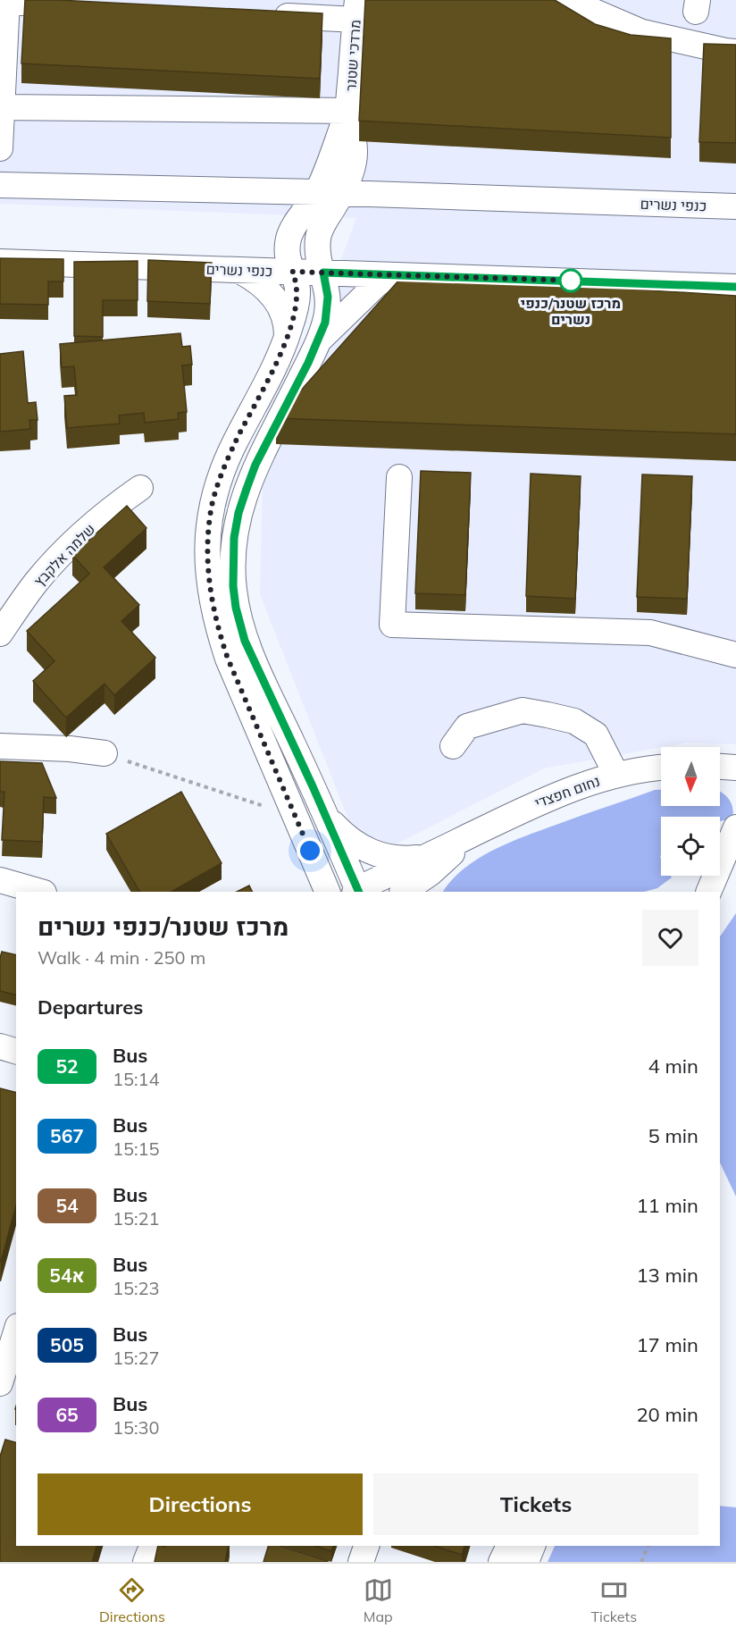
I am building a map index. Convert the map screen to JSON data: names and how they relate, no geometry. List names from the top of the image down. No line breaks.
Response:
{"streets":{"street":["מרדכי שטנר","כנפי נשרים","שלמה אלקבץ","נחום חפצדי"]},"crossings":[["מרדכי שטנר","כנפי נשרים"]],"places":["מרכז שטנר/כנפי נשרים"],"lines":["bus line 52"],"north":"bottom","page":{"heading":[["מרכז שטנר/כנפי נשרים","Walk · 4 min · 250 m"],"Departures"],"list":[{"mark":"52","name":"Bus","note":"15:14","value":"4 min"},{"mark":"567","name":"Bus","note":"15:15","value":"5 min"},{"mark":"54","name":"Bus","note":"15:21","value":"11 min"},{"mark":"54א","name":"Bus","note":"15:23","value":"13 min"},{"mark":"505","name":"Bus","note":"15:27","value":"17 min"},{"mark":"65","name":"Bus","note":"15:30","value":"20 min"}],"buttons":["Directions","Tickets"],"tabs":["Directions","Map","Tickets"]}}
